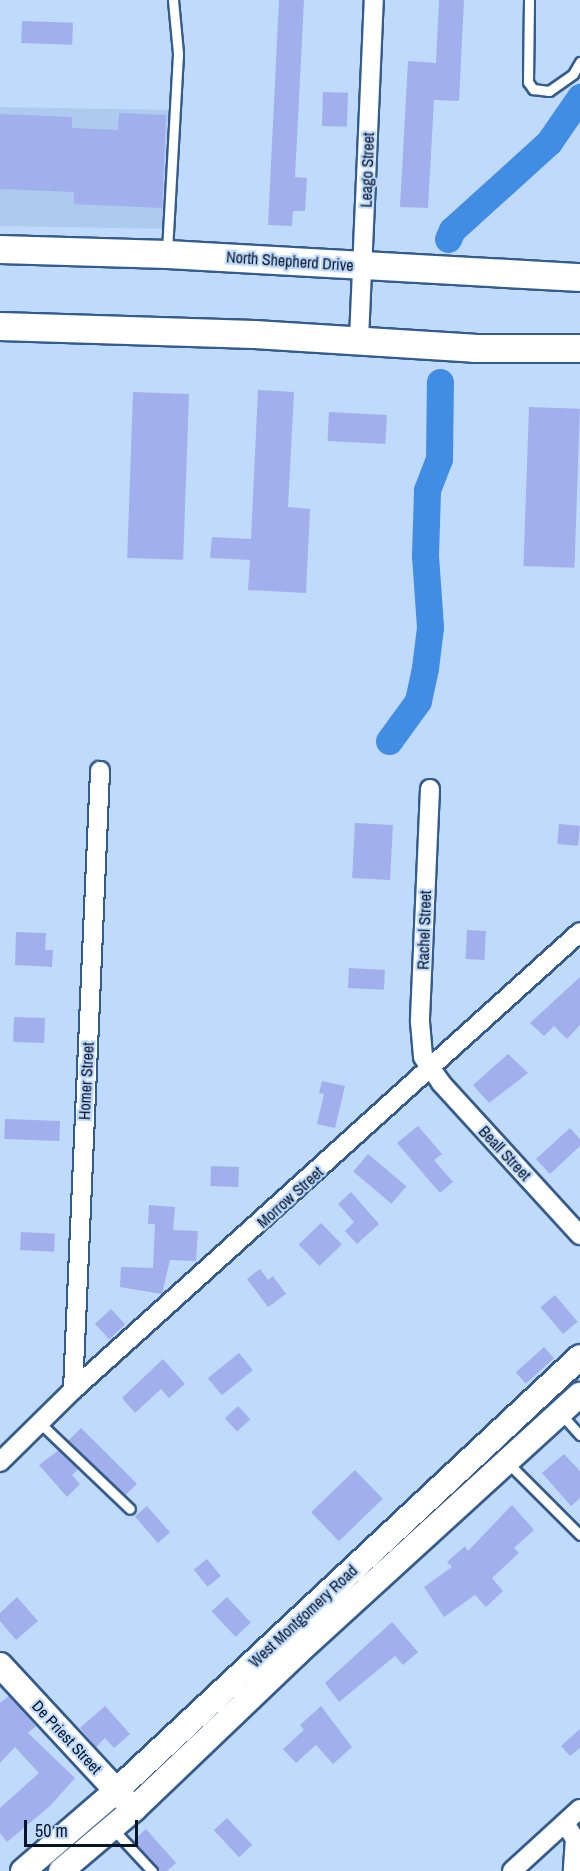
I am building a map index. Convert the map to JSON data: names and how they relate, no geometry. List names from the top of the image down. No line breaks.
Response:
{"streets":{"main road":["North Shepherd Drive","West Montgomery Road","De Priest Street"],"street":["Leago Street","Rachel Street","Homer Street","Beall Street","Morrow Street"]},"crossings":[["Leago Street","North Shepherd Drive"],["Rachel Street","Beall Street"],["Rachel Street","Morrow Street"],["Homer Street","Morrow Street"],["Beall Street","Morrow Street"],["West Montgomery Road","De Priest Street"]],"scale_bar":"50 m"}
